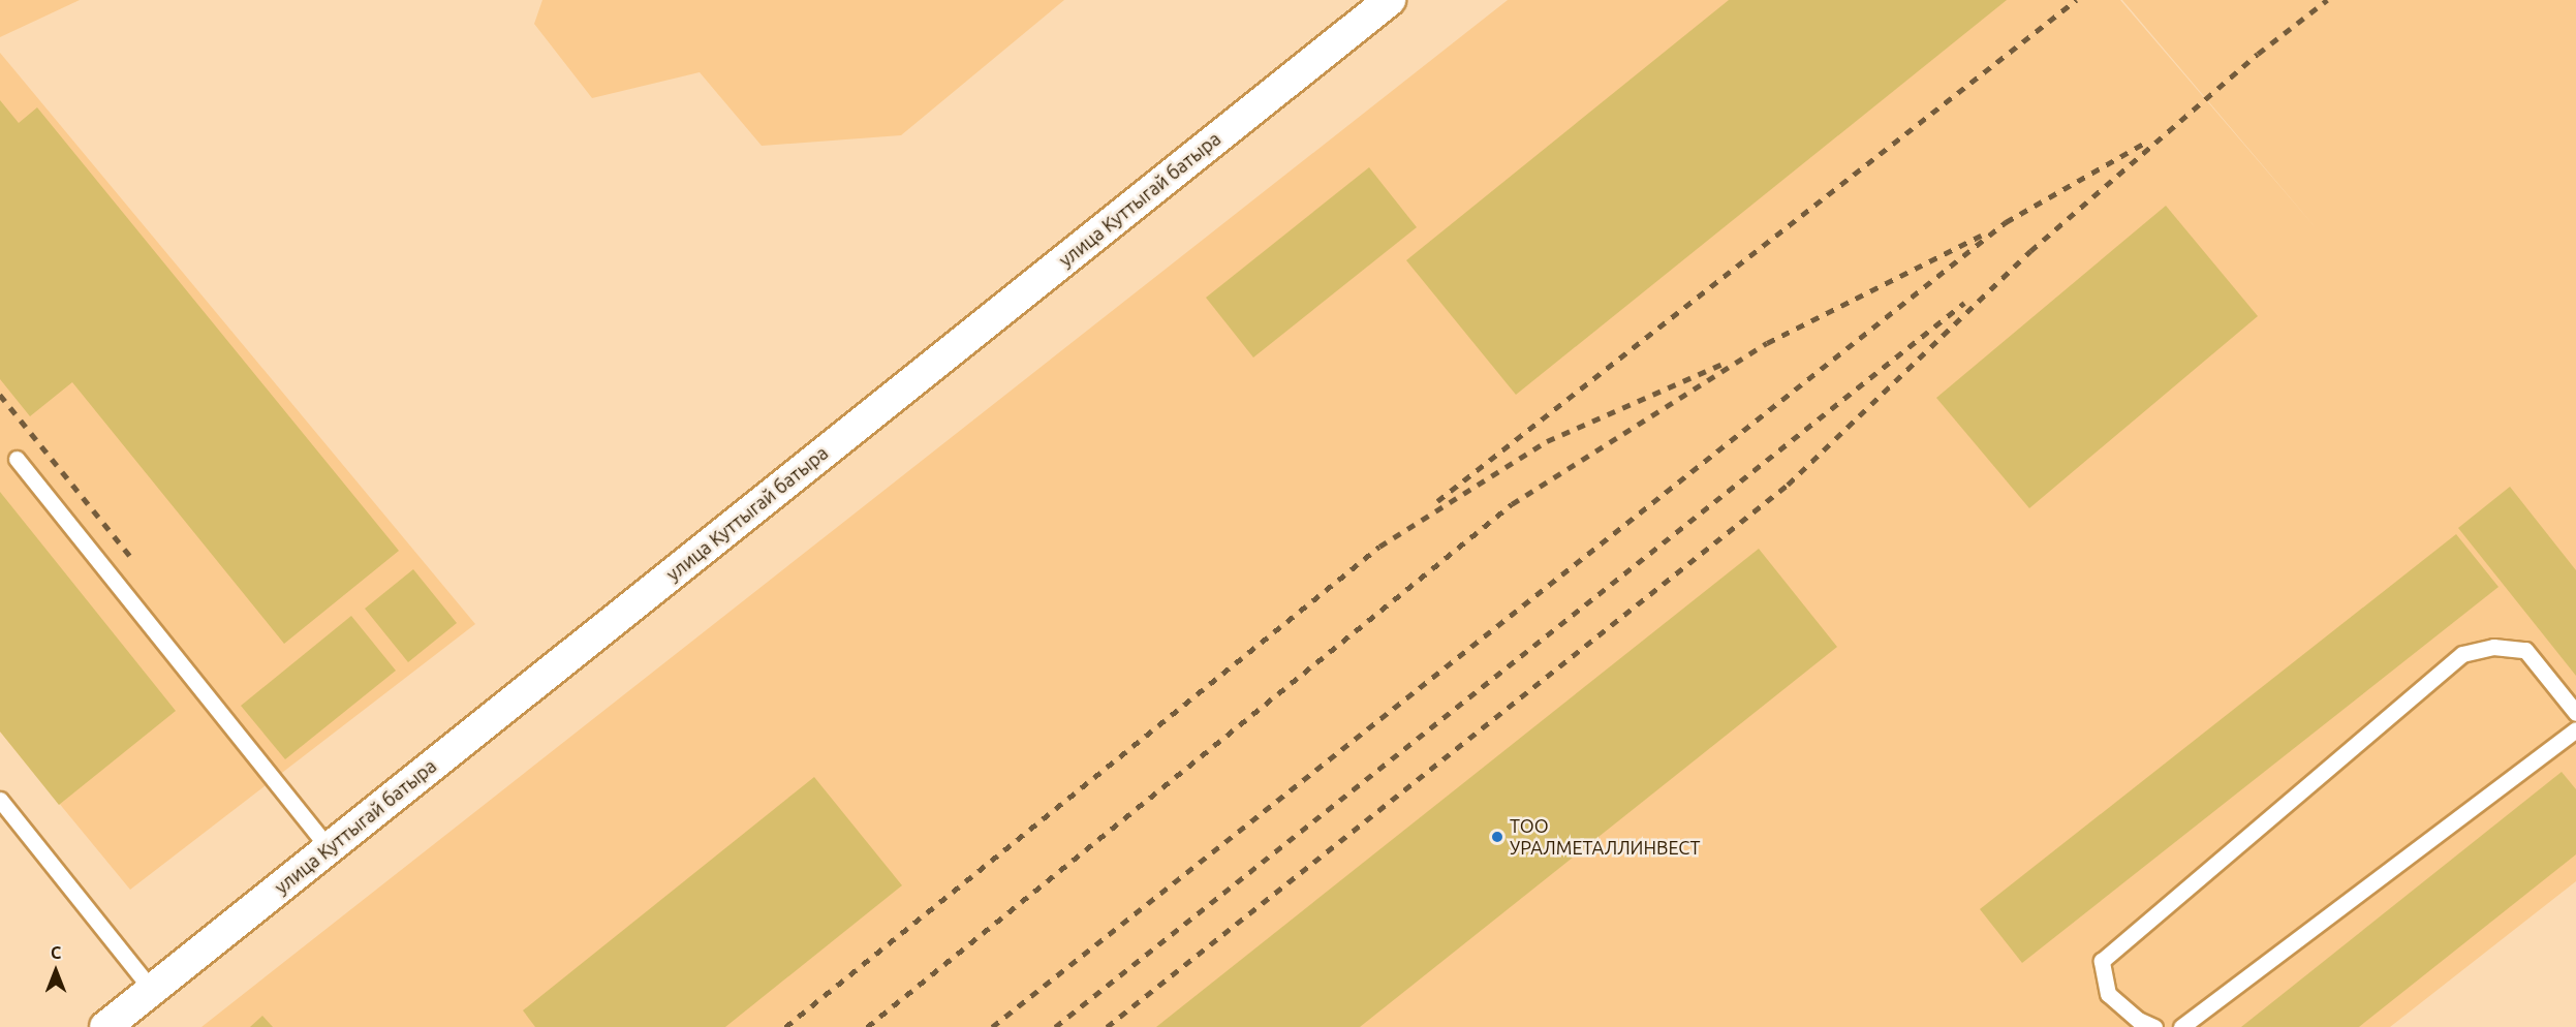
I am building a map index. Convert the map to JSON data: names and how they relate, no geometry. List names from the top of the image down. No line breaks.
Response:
{"streets":{"street":["улица Куттыгай батыра"]},"places":["ТОО УРАЛМЕТАЛЛИНВЕСТ"],"north":"top"}
